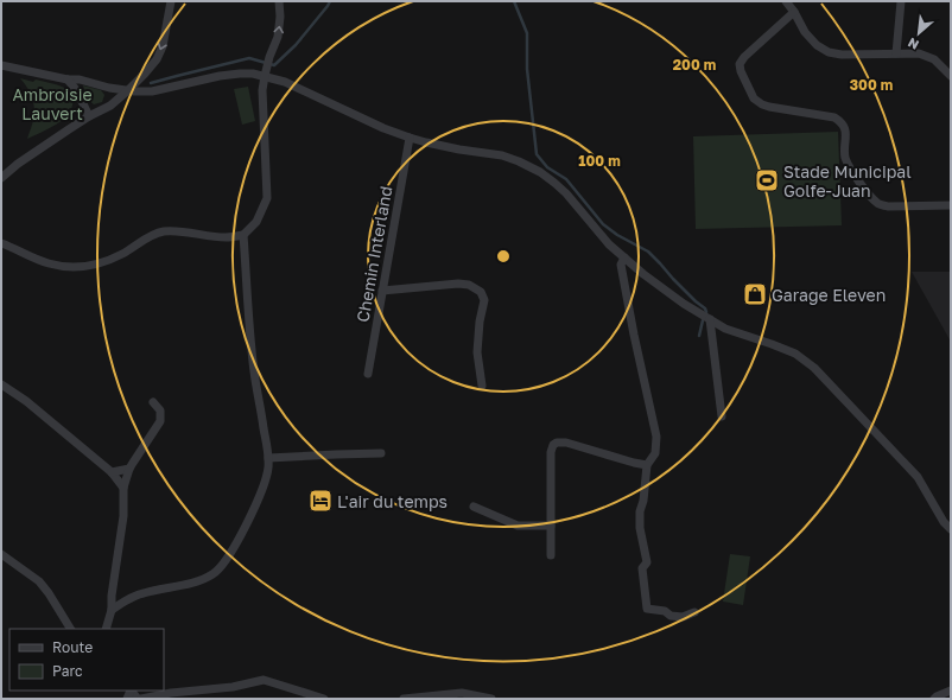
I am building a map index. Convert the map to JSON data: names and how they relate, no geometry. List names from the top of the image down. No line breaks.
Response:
{"streets":{"street":["Chemin Interland"]},"parks":["Ambroisie Lauvert"],"places":{"sports":["Stade Municipal Golfe-Juan"],"shop":["Garage Eleven"],"hotel":["L'air du temps"]},"legend":["Route","Parc"],"north":"bottom left","rings":["200 m","300 m","100 m"]}
